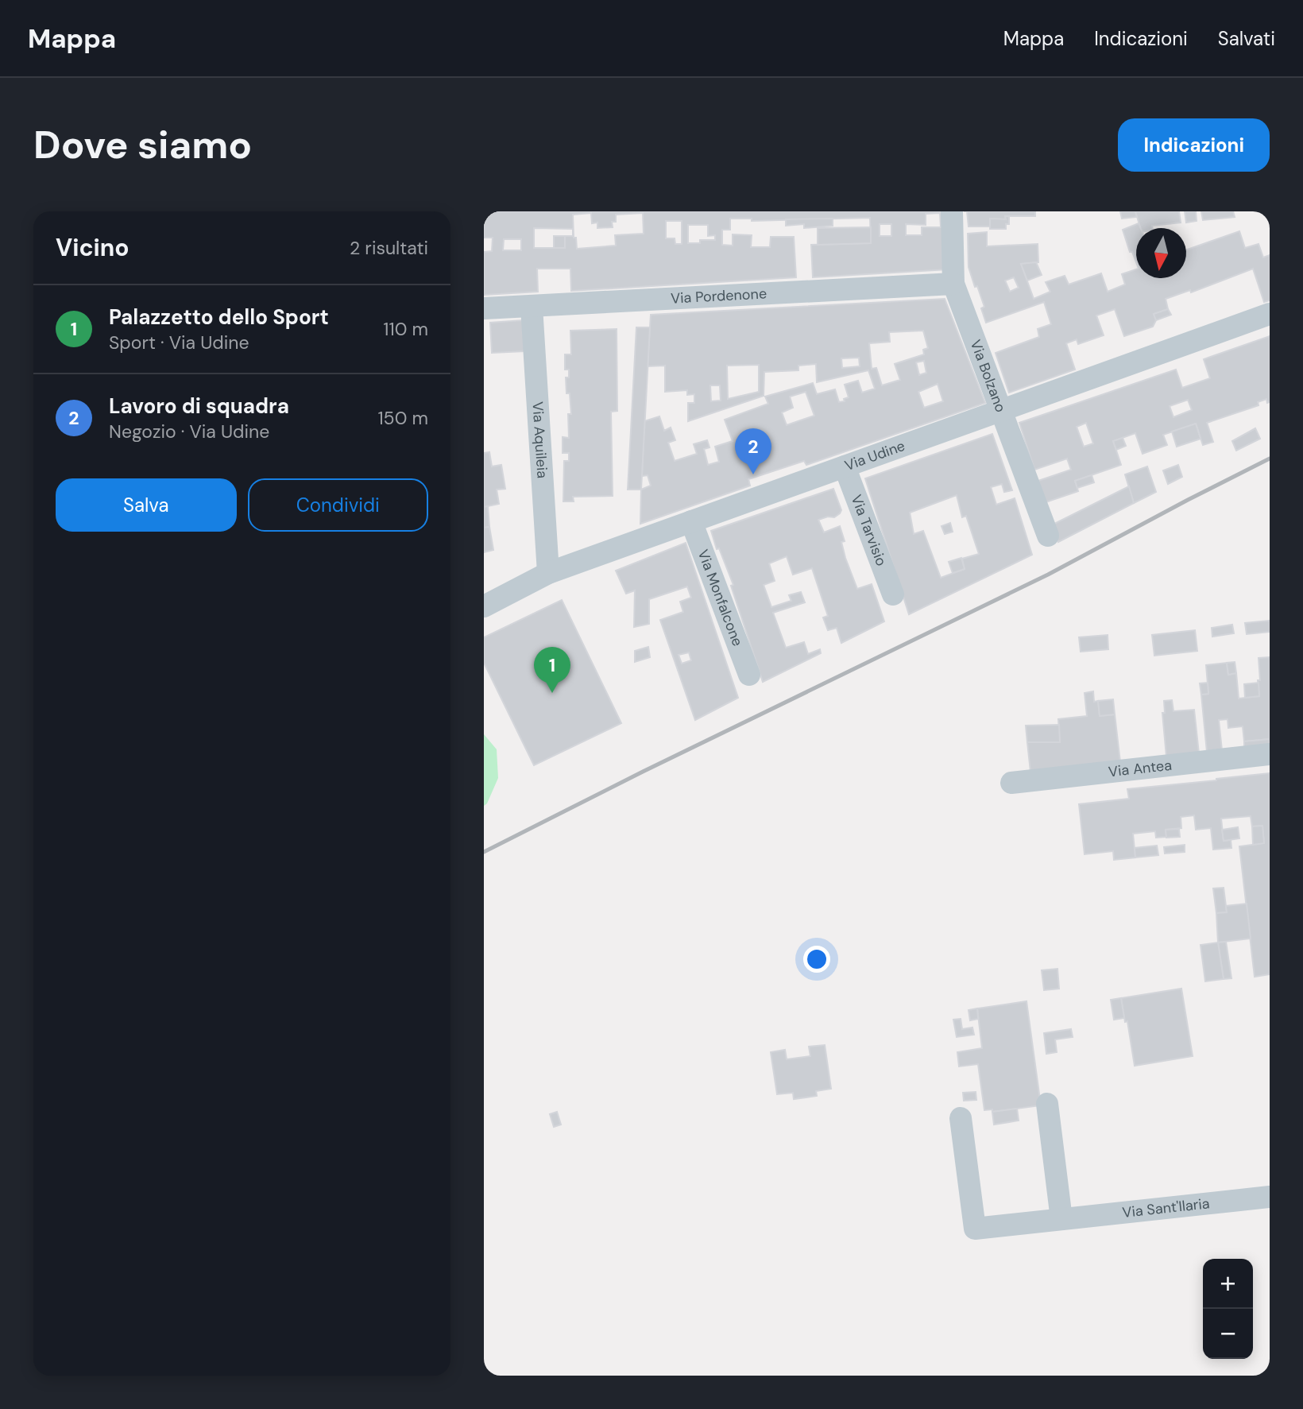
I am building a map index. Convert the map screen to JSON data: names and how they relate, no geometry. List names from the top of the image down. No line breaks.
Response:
{"streets":{"street":["Via Pordenone","Via Bolzano","Via Aquileia","Via Udine","Via Tarvisio","Via Monfalcone","Via Antea","Via Sant'Ilaria"]},"crossings":[["Via Pordenone","Via Bolzano"],["Via Pordenone","Via Aquileia"],["Via Bolzano","Via Udine"],["Via Aquileia","Via Udine"],["Via Udine","Via Tarvisio"],["Via Udine","Via Monfalcone"]],"north":"bottom","page":{"header":"Mappa","nav":["Mappa","Indicazioni","Salvati"],"buttons":["Indicazioni",["Salva","Condividi"]],"title":"Dove siamo","heading":["Vicino","2 risultati"],"list":[{"mark":"1","name":"Palazzetto dello Sport","note":"Sport · Via Udine","value":"110 m"},{"mark":"2","name":"Lavoro di squadra","note":"Negozio · Via Udine","value":"150 m"}],"pins":["2","1"],"map_buttons":["+","−"]}}
